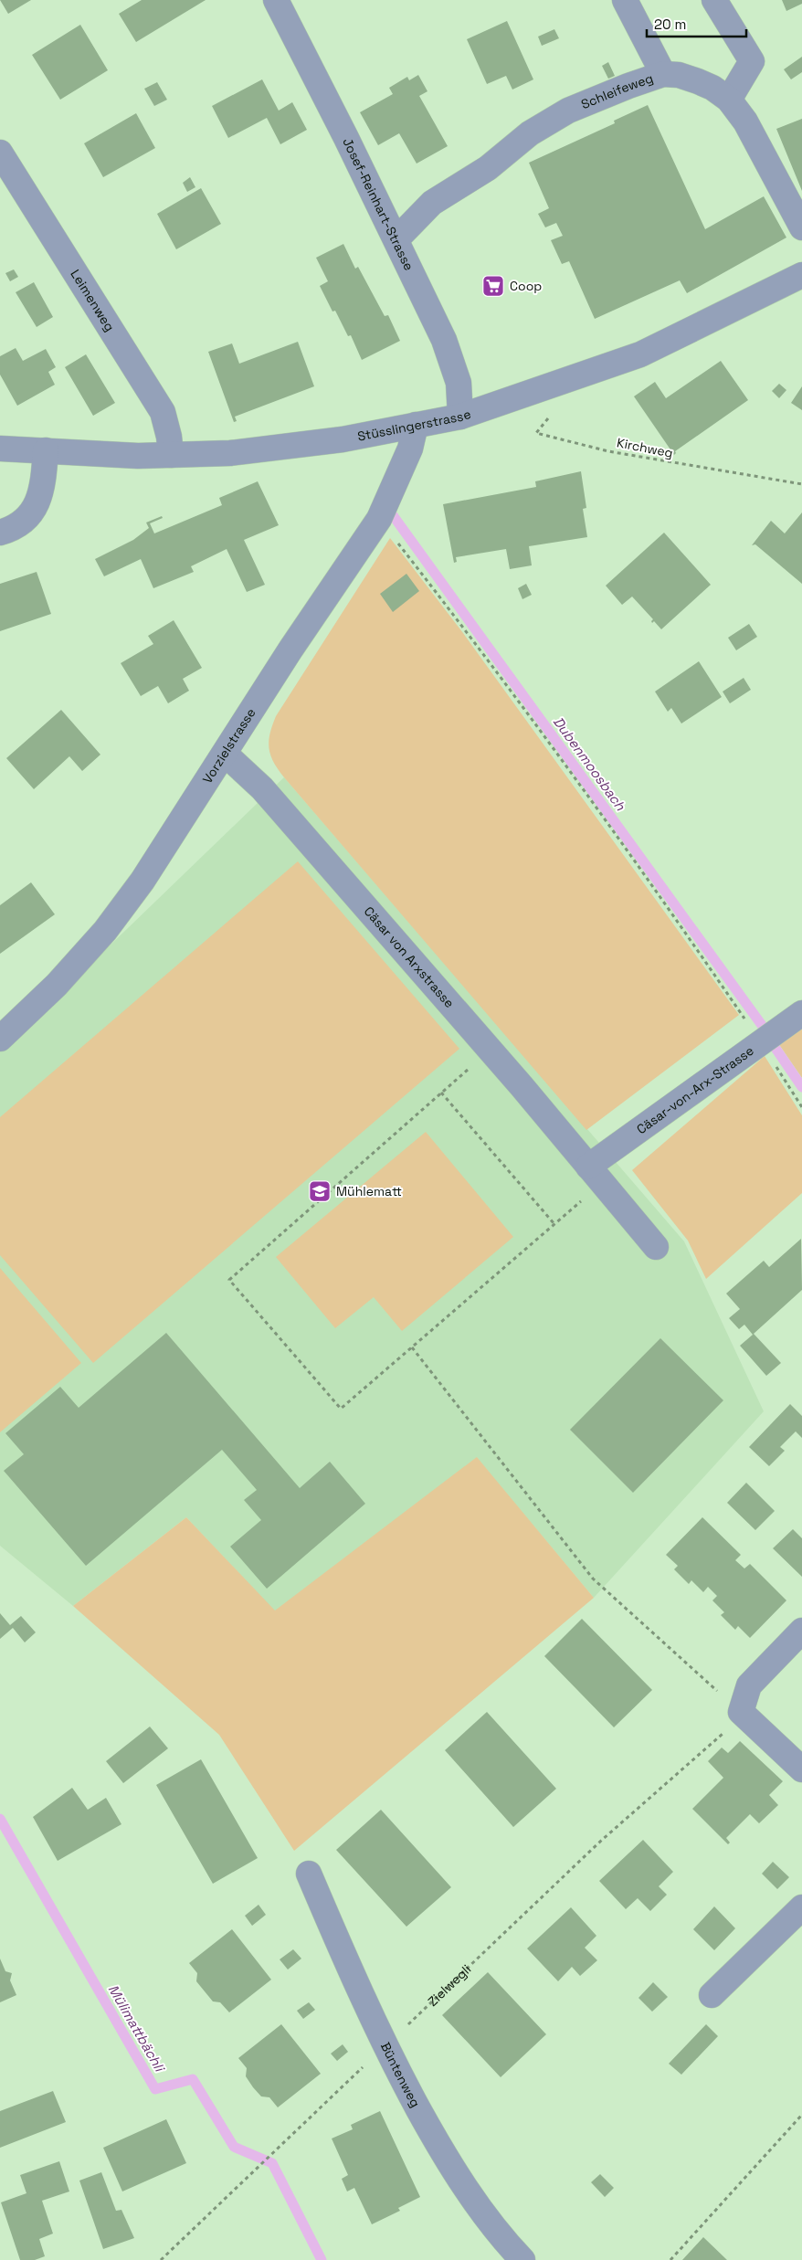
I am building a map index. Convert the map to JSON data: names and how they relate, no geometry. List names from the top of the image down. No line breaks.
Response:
{"streets":{"street":["Schleifeweg","Josef-Reinhart-Strasse","Leimenweg","Stüsslingerstrasse","Vorzielstrasse","Cäsar von Arxstrasse","Cäsar-von-Arx-Strasse","Büntenweg"],"path":["Kirchweg","Zielwegli"]},"crossings":[["Schleifeweg","Josef-Reinhart-Strasse"],["Josef-Reinhart-Strasse","Stüsslingerstrasse"],["Leimenweg","Stüsslingerstrasse"],["Stüsslingerstrasse","Kirchweg"],["Stüsslingerstrasse","Vorzielstrasse"],["Vorzielstrasse","Cäsar von Arxstrasse"],["Cäsar von Arxstrasse","Cäsar-von-Arx-Strasse"],["Zielwegli","Büntenweg"]],"water":["Dubenmoosbach","Mülimattbächli"],"places":{"supermarket":["Coop"],"school or university":["Mühlematt"]},"scale_bar":"20 m"}
